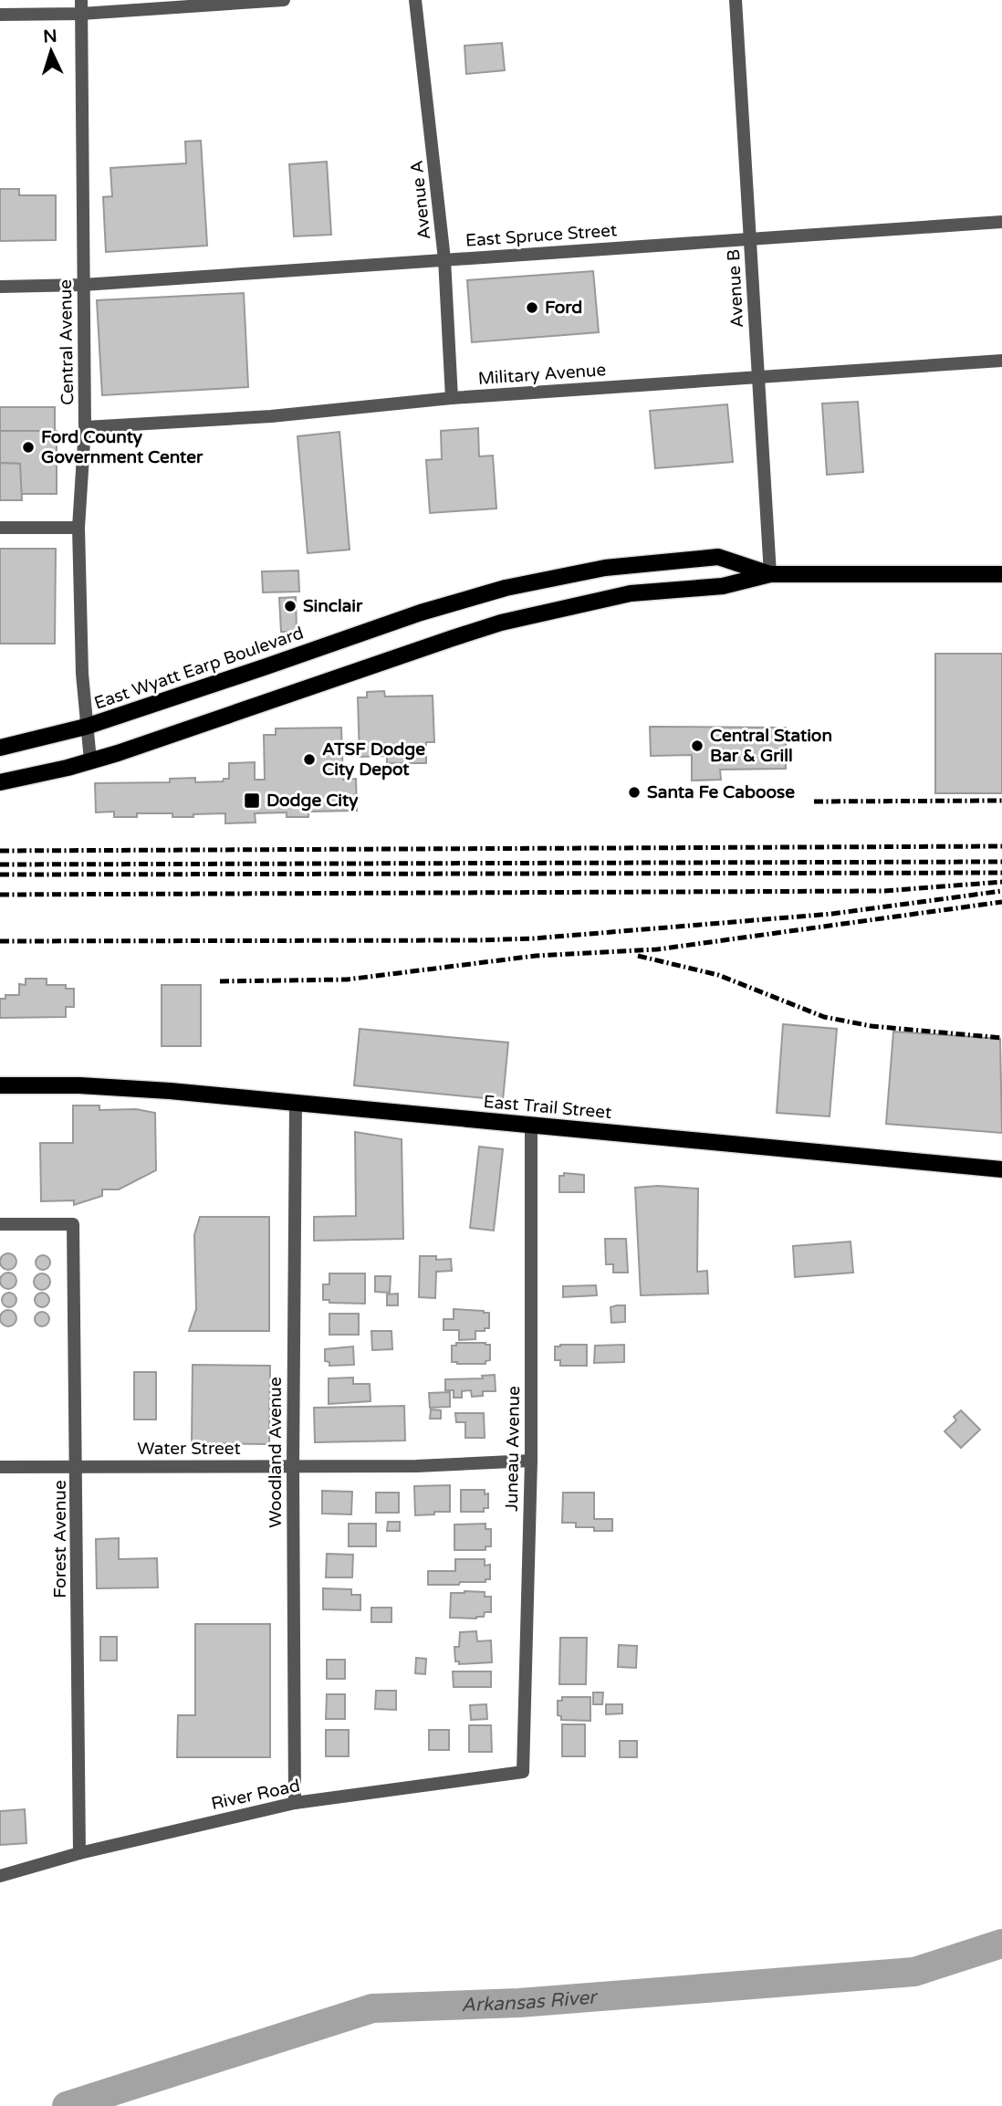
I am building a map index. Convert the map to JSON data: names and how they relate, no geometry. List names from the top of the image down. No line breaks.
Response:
{"streets":{"main road":["East Wyatt Earp Boulevard","East Trail Street"],"street":["Avenue A","East Spruce Street","Avenue B","Central Avenue","Military Avenue","Water Street","Juneau Avenue","Woodland Avenue","Forest Avenue","River Road"]},"crossings":[["Avenue A","East Spruce Street"],["Avenue A","Military Avenue"],["East Spruce Street","Avenue B"],["East Spruce Street","Central Avenue"],["Avenue B","Military Avenue"],["Avenue B","East Wyatt Earp Boulevard"],["Central Avenue","Military Avenue"],["Central Avenue","East Wyatt Earp Boulevard"],["East Trail Street","Juneau Avenue"],["East Trail Street","Woodland Avenue"],["Water Street","Juneau Avenue"],["Water Street","Woodland Avenue"],["Water Street","Forest Avenue"],["Juneau Avenue","River Road"],["Woodland Avenue","River Road"],["Forest Avenue","River Road"]],"water":["Arkansas River"],"places":{"other":["Ford","Ford County Government Center","Sinclair","Central Station Bar & Grill","ATSF Dodge City Depot","Santa Fe Caboose"],"transit":["Dodge City"]},"north":"top"}
